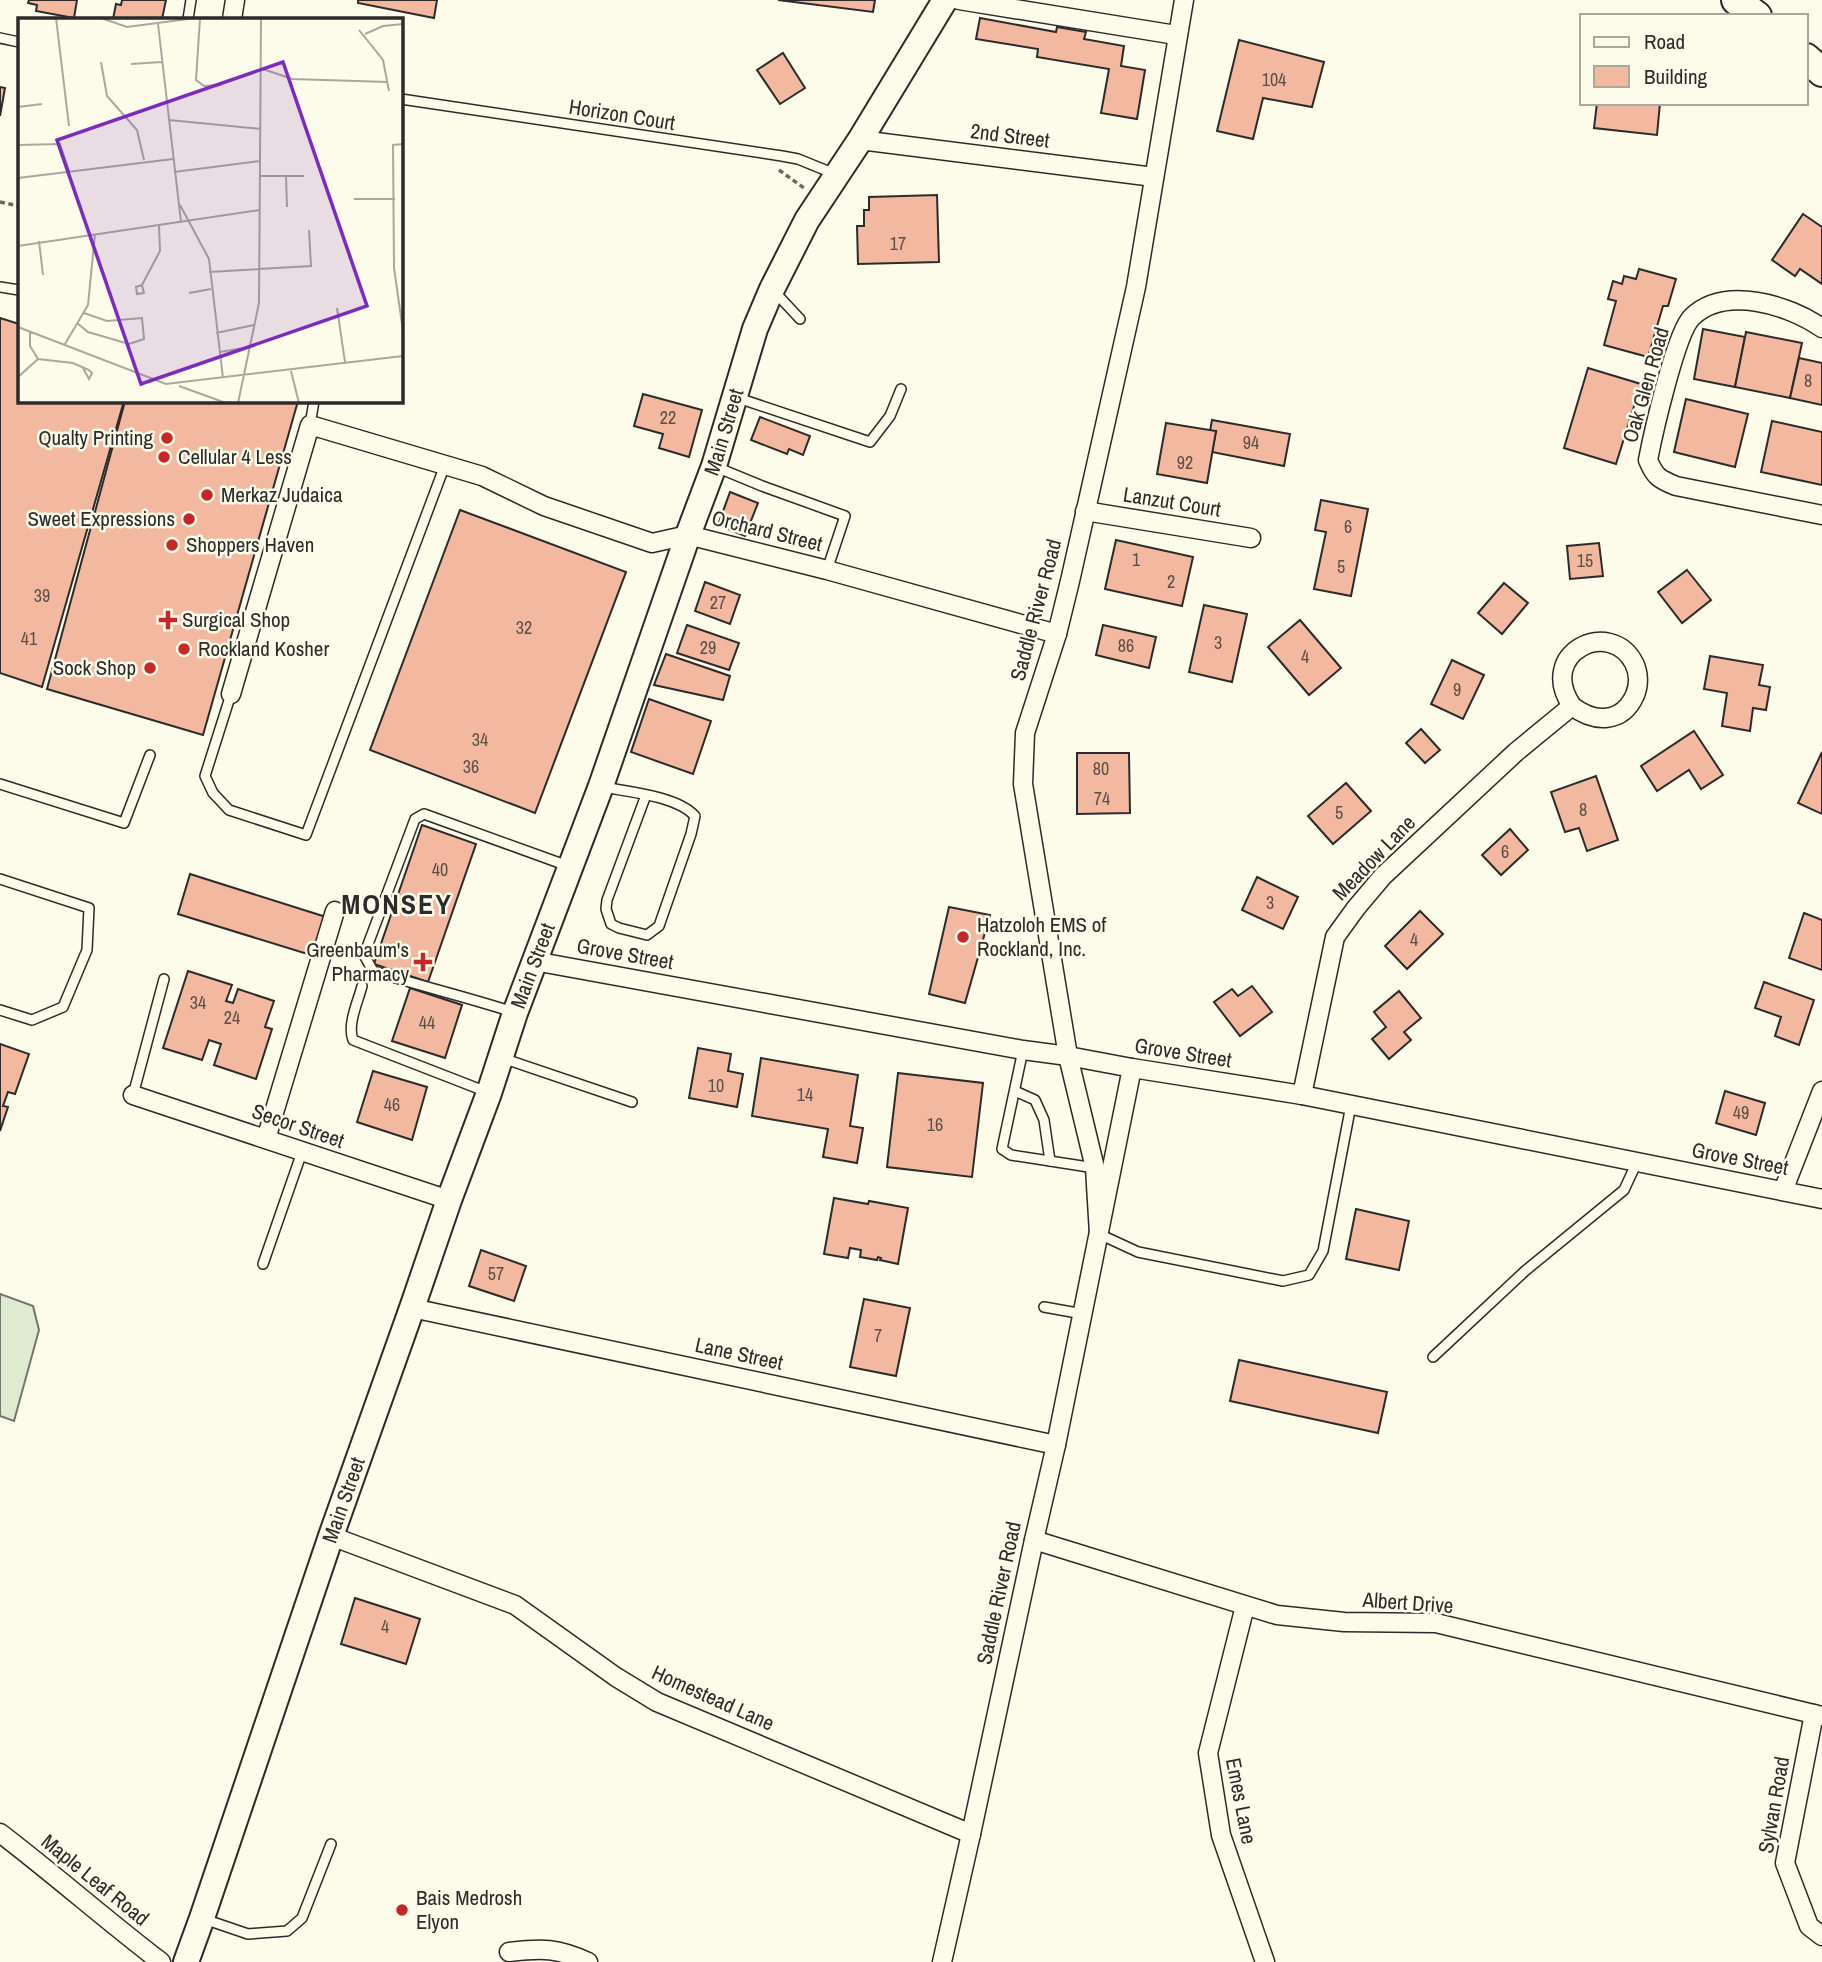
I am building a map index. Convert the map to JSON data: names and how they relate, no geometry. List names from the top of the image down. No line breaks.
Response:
{"streets":{"main road":["Main Street"],"street":["2nd Street","Oak Glen Road","Lanzut Court","Orchard Street","Saddle River Road","Meadow Lane","Grove Street","Secor Street","Lane Street","Albert Drive","Homestead Lane","Emes Lane","Sylvan Road","Maple Leaf Road"],"lane":["Horizon Court"]},"crossings":[["Horizon Court","Main Street"],["2nd Street","Main Street"],["2nd Street","Saddle River Road"],["Main Street","Orchard Street"],["Main Street","Grove Street"],["Main Street","Secor Street"],["Main Street","Lane Street"],["Main Street","Homestead Lane"],["Lanzut Court","Saddle River Road"],["Orchard Street","Saddle River Road"],["Saddle River Road","Grove Street"],["Saddle River Road","Lane Street"],["Saddle River Road","Albert Drive"],["Saddle River Road","Homestead Lane"],["Meadow Lane","Grove Street"],["Albert Drive","Emes Lane"],["Albert Drive","Sylvan Road"]],"districts":["MONSEY"],"places":{"other":["Qualty Printing","Cellular 4 Less","Merkaz Judaica","Sweet Expressions","Shoppers Haven","Rockland Kosher","Sock Shop","Hatzoloh EMS of Rockland, Inc.","Bais Medrosh Elyon"],"health":["Surgical Shop","Greenbaum's Pharmacy"]},"house_numbers":["104","17","8","22","94","92","6","1","15","5","2","39","27","32","41","3","86","29","4","9","34","36","80","74","8","5","6","40","3","4","34","24","44","10","14","46","49","16","57","7","4"],"legend":["Road","Building"]}
